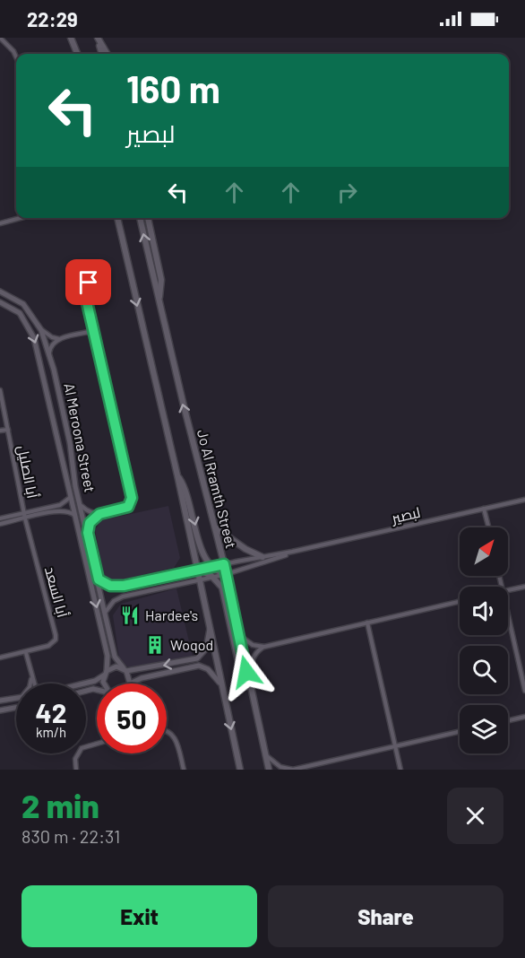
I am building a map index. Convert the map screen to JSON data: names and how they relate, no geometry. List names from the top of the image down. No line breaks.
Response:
{"streets":{"main road":["Jo Al Rramth Street"],"street":["Al Meroona Street","أبا الصليل","لبصير","أبا السعد"]},"crossings":[["Al Meroona Street","لبصير"],["أبا الصليل","أبا السعد"],["Jo Al Rramth Street","لبصير"]],"places":{"restaurant":["Hardee's"],"building":["Woqod"]},"north":"top right","page":{"status":"22:29","turn":["160 m","لبصير"],"speed":"42 km/h","limit":"50","heading":["2 min","830 m · 22:31"],"buttons":["Exit","Share"]}}
